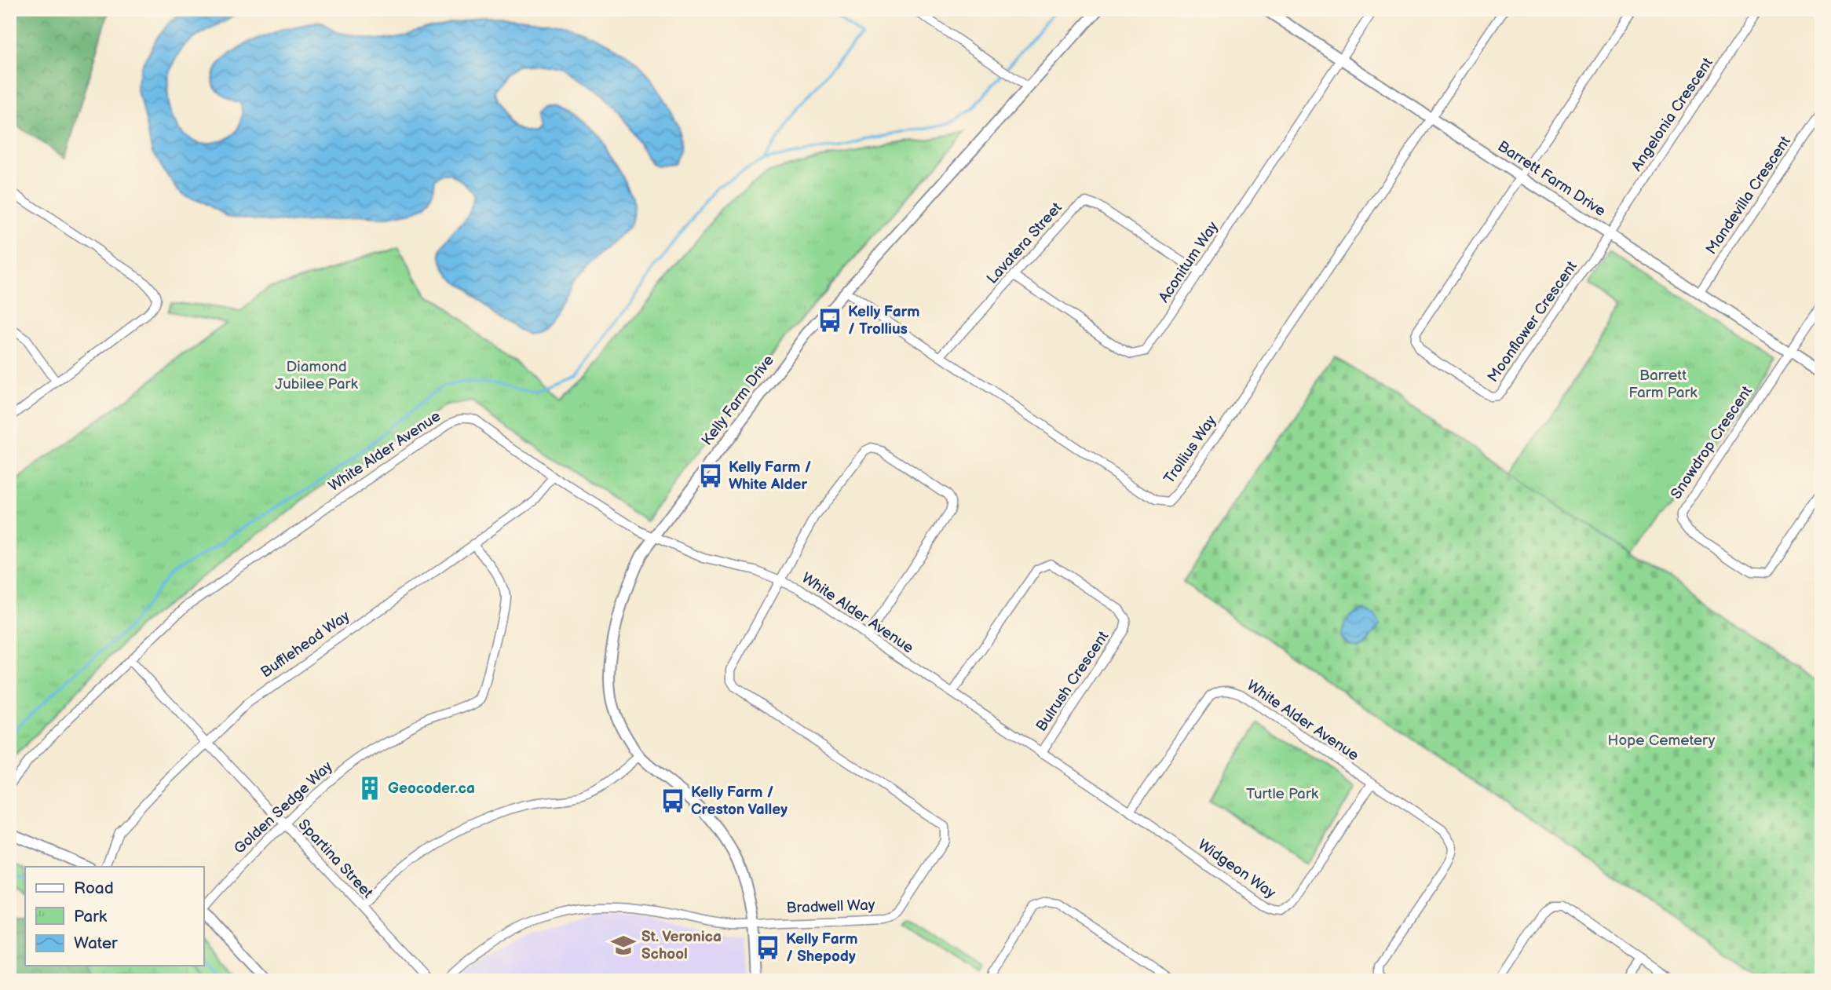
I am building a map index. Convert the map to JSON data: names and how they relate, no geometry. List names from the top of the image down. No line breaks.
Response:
{"streets":{"street":["Angelonia Crescent","Barrett Farm Drive","Mandevilla Crescent","Lavatera Street","Aconitum Way","Moonflower Crescent","Kelly Farm Drive","Snowdrop Crescent","Trollius Way","White Alder Avenue","Bufflehead Way","Bulrush Crescent","Golden Sedge Way","Spartina Street","Widgeon Way","Bradwell Way"]},"crossings":[["Angelonia Crescent","Barrett Farm Drive"],["Angelonia Crescent","Moonflower Crescent"],["Barrett Farm Drive","Mandevilla Crescent"],["Barrett Farm Drive","Aconitum Way"],["Barrett Farm Drive","Moonflower Crescent"],["Barrett Farm Drive","Snowdrop Crescent"],["Barrett Farm Drive","Trollius Way"],["Lavatera Street","Aconitum Way"],["Lavatera Street","Trollius Way"],["Kelly Farm Drive","Trollius Way"],["Kelly Farm Drive","White Alder Avenue"],["Kelly Farm Drive","Bradwell Way"],["White Alder Avenue","Bufflehead Way"],["White Alder Avenue","Bulrush Crescent"],["White Alder Avenue","Spartina Street"],["White Alder Avenue","Widgeon Way"],["White Alder Avenue","Bradwell Way"],["Bufflehead Way","Golden Sedge Way"],["Bufflehead Way","Spartina Street"],["Golden Sedge Way","Spartina Street"]],"parks":["Diamond Jubilee Park","Barrett Farm Park","Hope Cemetery","Turtle Park"],"places":{"bus stop":["Kelly Farm / Trollius","Kelly Farm / White Alder","Kelly Farm / Creston Valley","Kelly Farm / Shepody"],"building":["Geocoder.ca"],"school or university":["St. Veronica School"]},"legend":["Road","Park","Water"]}
